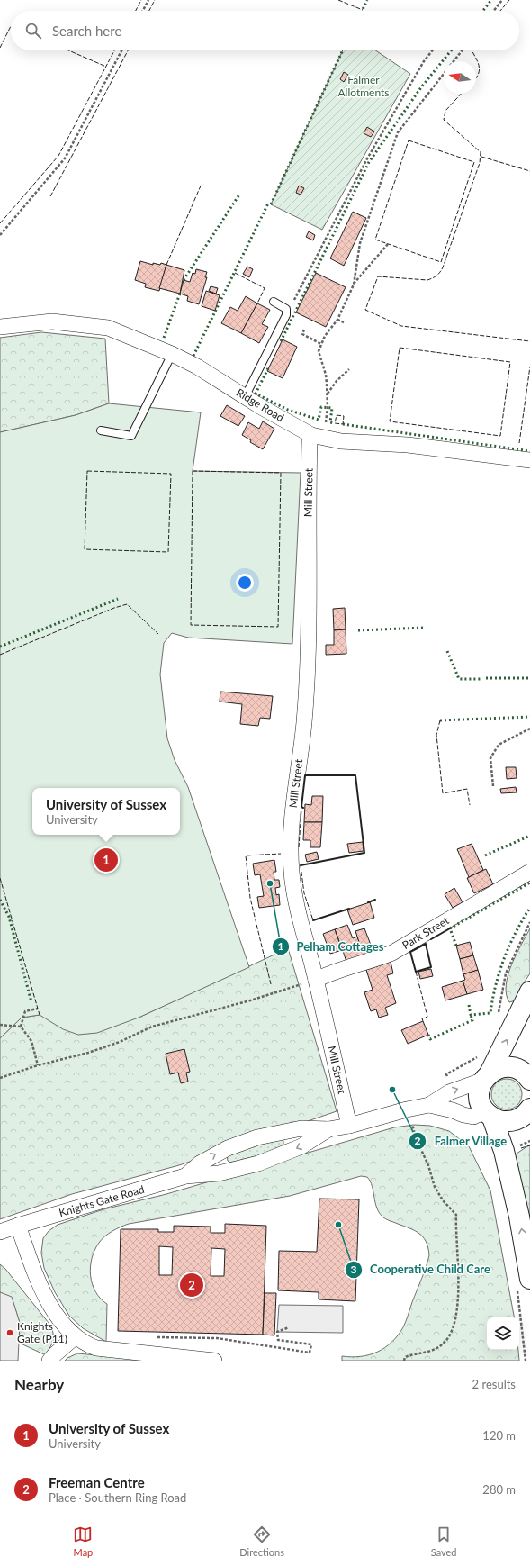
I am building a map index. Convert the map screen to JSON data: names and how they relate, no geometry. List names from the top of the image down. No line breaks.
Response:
{"streets":{"street":["Ridge Road","Mill Street","Park Street","Knights Gate Road"]},"crossings":[["Ridge Road","Mill Street"],["Mill Street","Park Street"],["Mill Street","Knights Gate Road"]],"parks":["Falmer Allotments"],"places":["Pelham Cottages","Falmer Village","Cooperative Child Care","Knights Gate (P11)"],"north":"left","page":{"search":"Search here","popup":["University of Sussex","University"],"pins":["1","2"],"heading":["Nearby","2 results"],"list":[{"mark":"1","name":"University of Sussex","note":"University","value":"120 m"},{"mark":"2","name":"Freeman Centre","note":"Place · Southern Ring Road","value":"280 m"}],"nav":["Map","Directions","Saved"]}}
